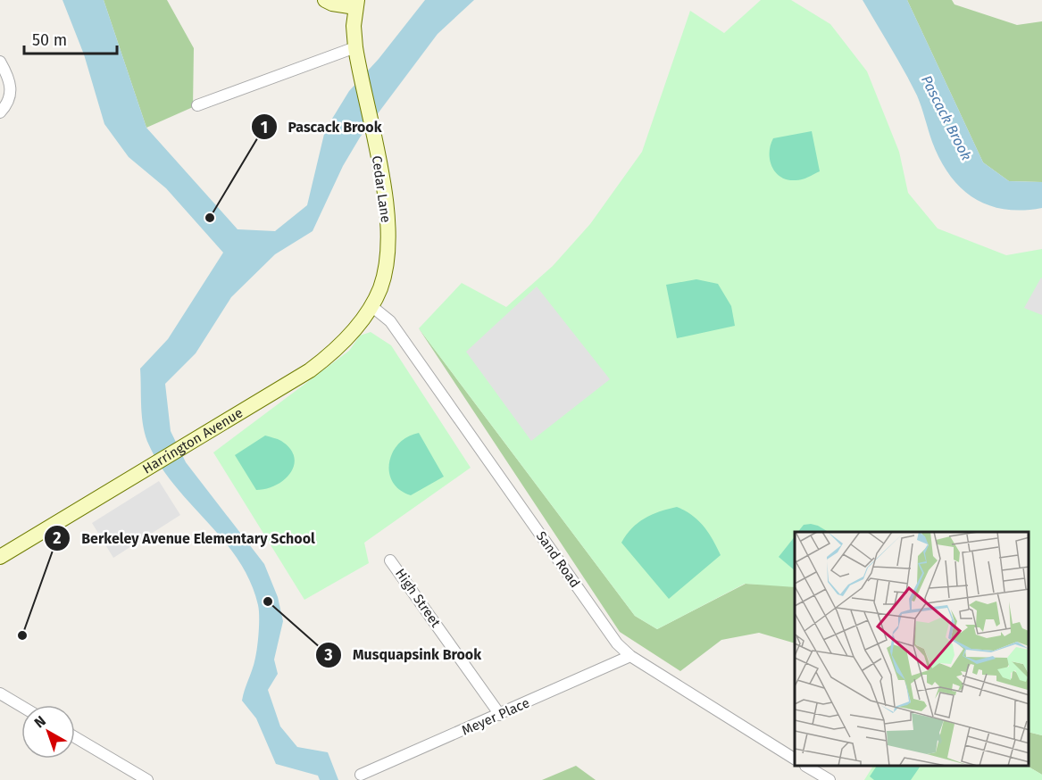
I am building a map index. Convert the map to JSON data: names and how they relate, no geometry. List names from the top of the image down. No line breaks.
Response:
{"streets":{"street":["Cedar Lane","Harrington Avenue","Sand Road","High Street","Meyer Place"]},"crossings":[["Cedar Lane","Harrington Avenue"],["Cedar Lane","Sand Road"],["Harrington Avenue","Sand Road"],["Sand Road","Meyer Place"],["High Street","Meyer Place"]],"water":["Pascack Brook"],"places":["Pascack Brook","Musquapsink Brook","Berkeley Avenue Elementary School"],"scale_bar":"50 m","north":"top left"}
